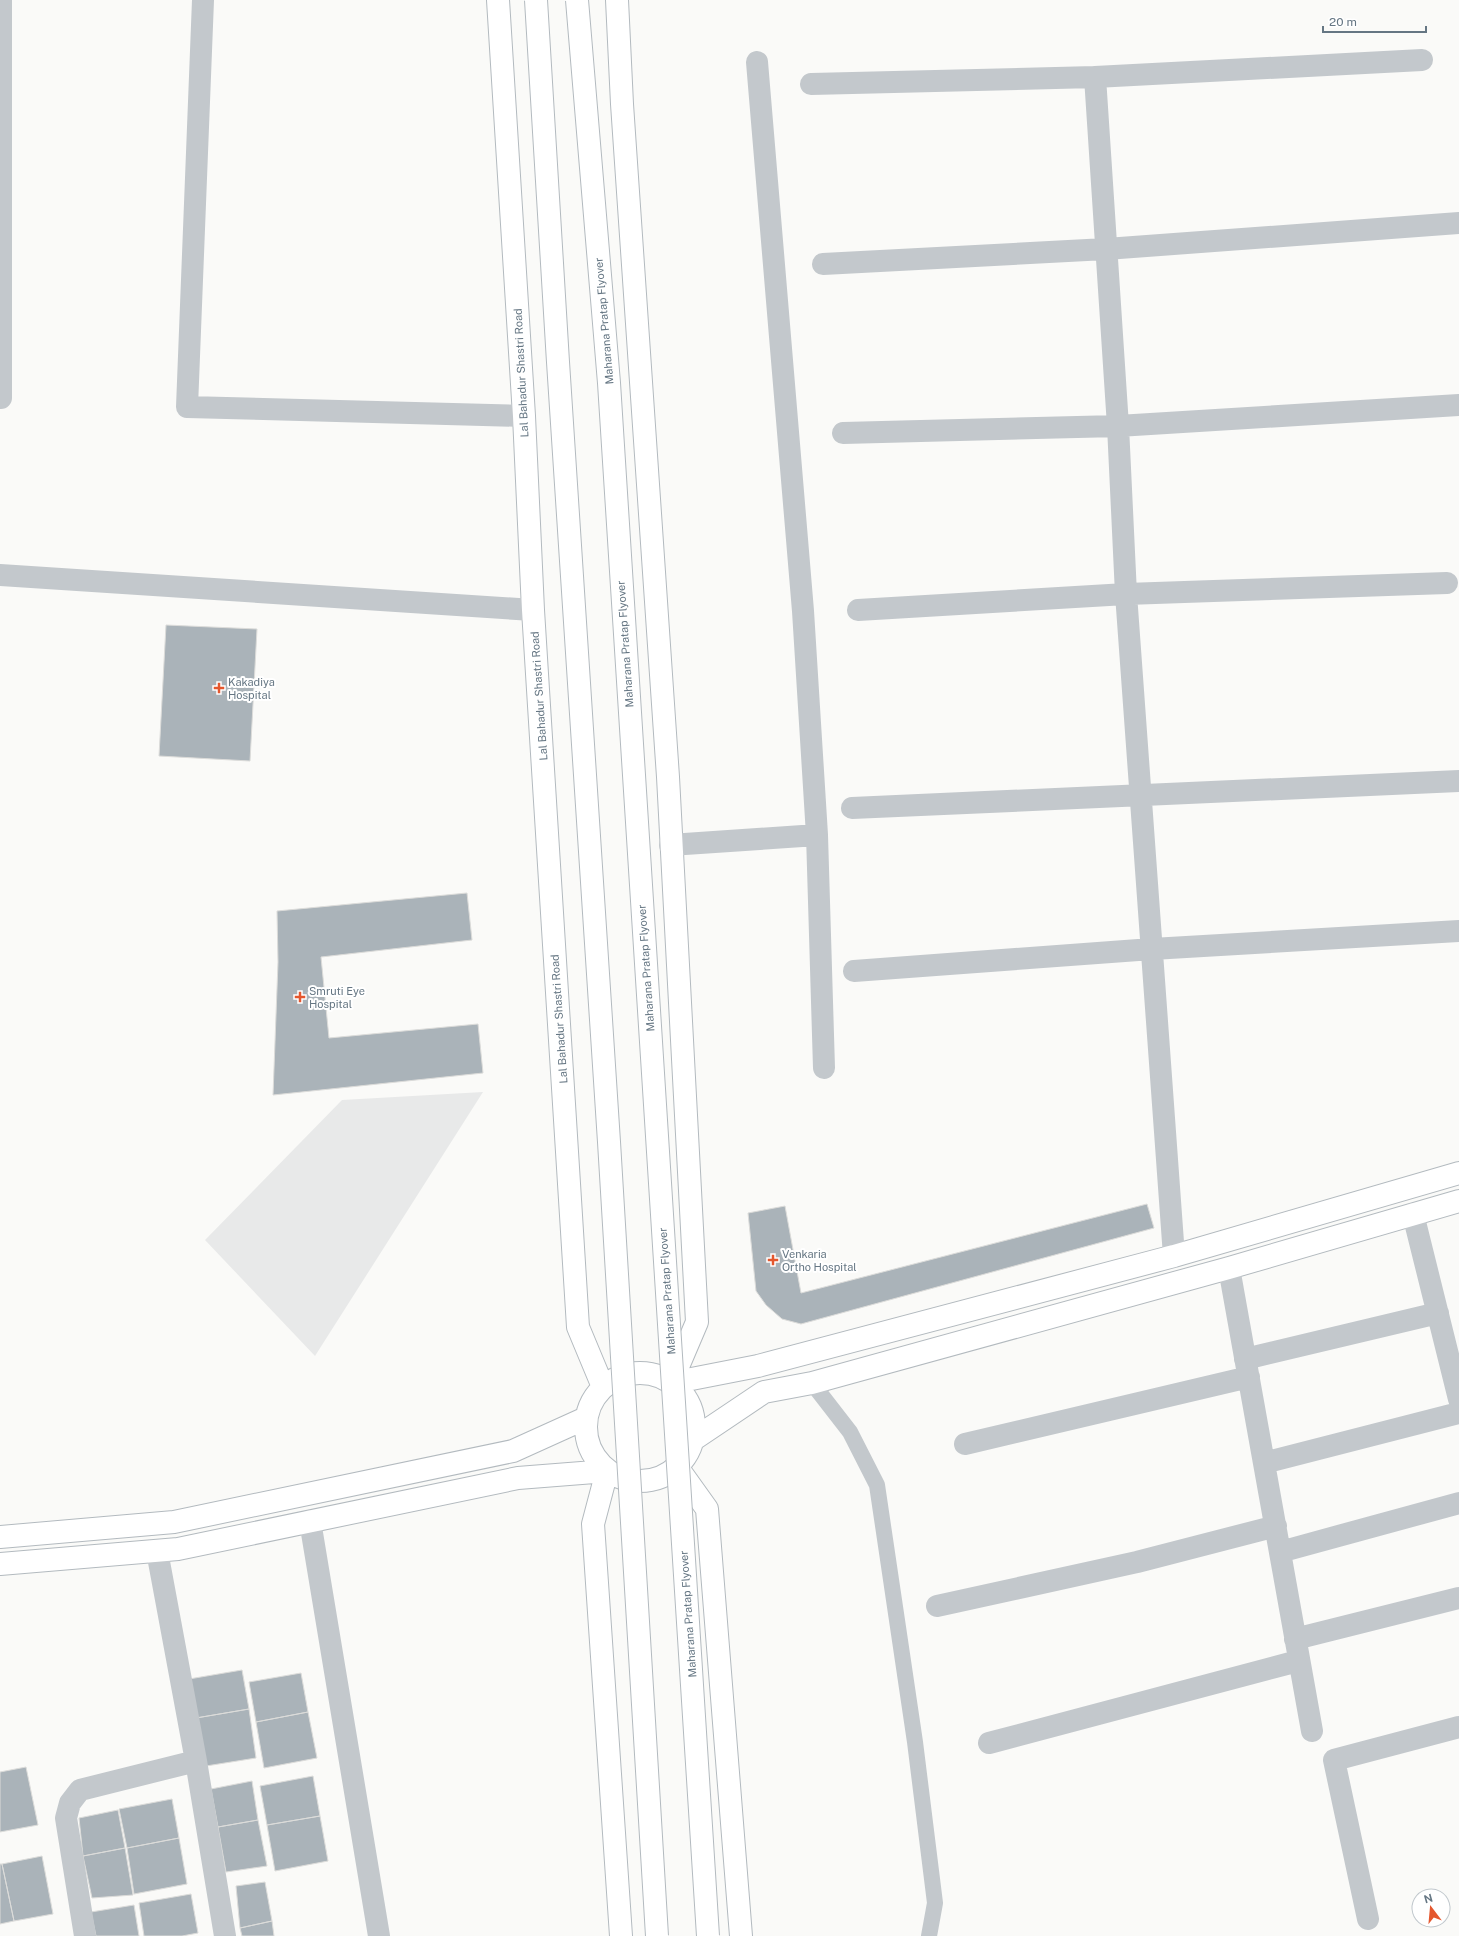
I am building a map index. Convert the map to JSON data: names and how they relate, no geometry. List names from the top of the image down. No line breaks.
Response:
{"streets":{"main road":["Maharana Pratap Flyover","Lal Bahadur Shastri Road"]},"places":{"health":["Kakadiya Hospital","Smruti Eye Hospital","Venkaria Ortho Hospital"]},"scale_bar":"20 m","north":"top"}
